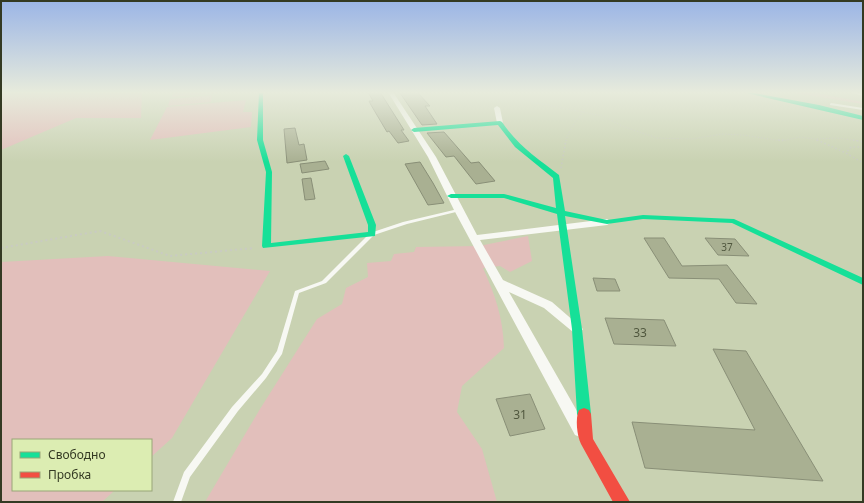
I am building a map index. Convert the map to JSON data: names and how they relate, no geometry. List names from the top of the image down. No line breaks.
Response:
{"house_numbers":["37","33","31"],"legend":["Свободно","Пробка"]}
